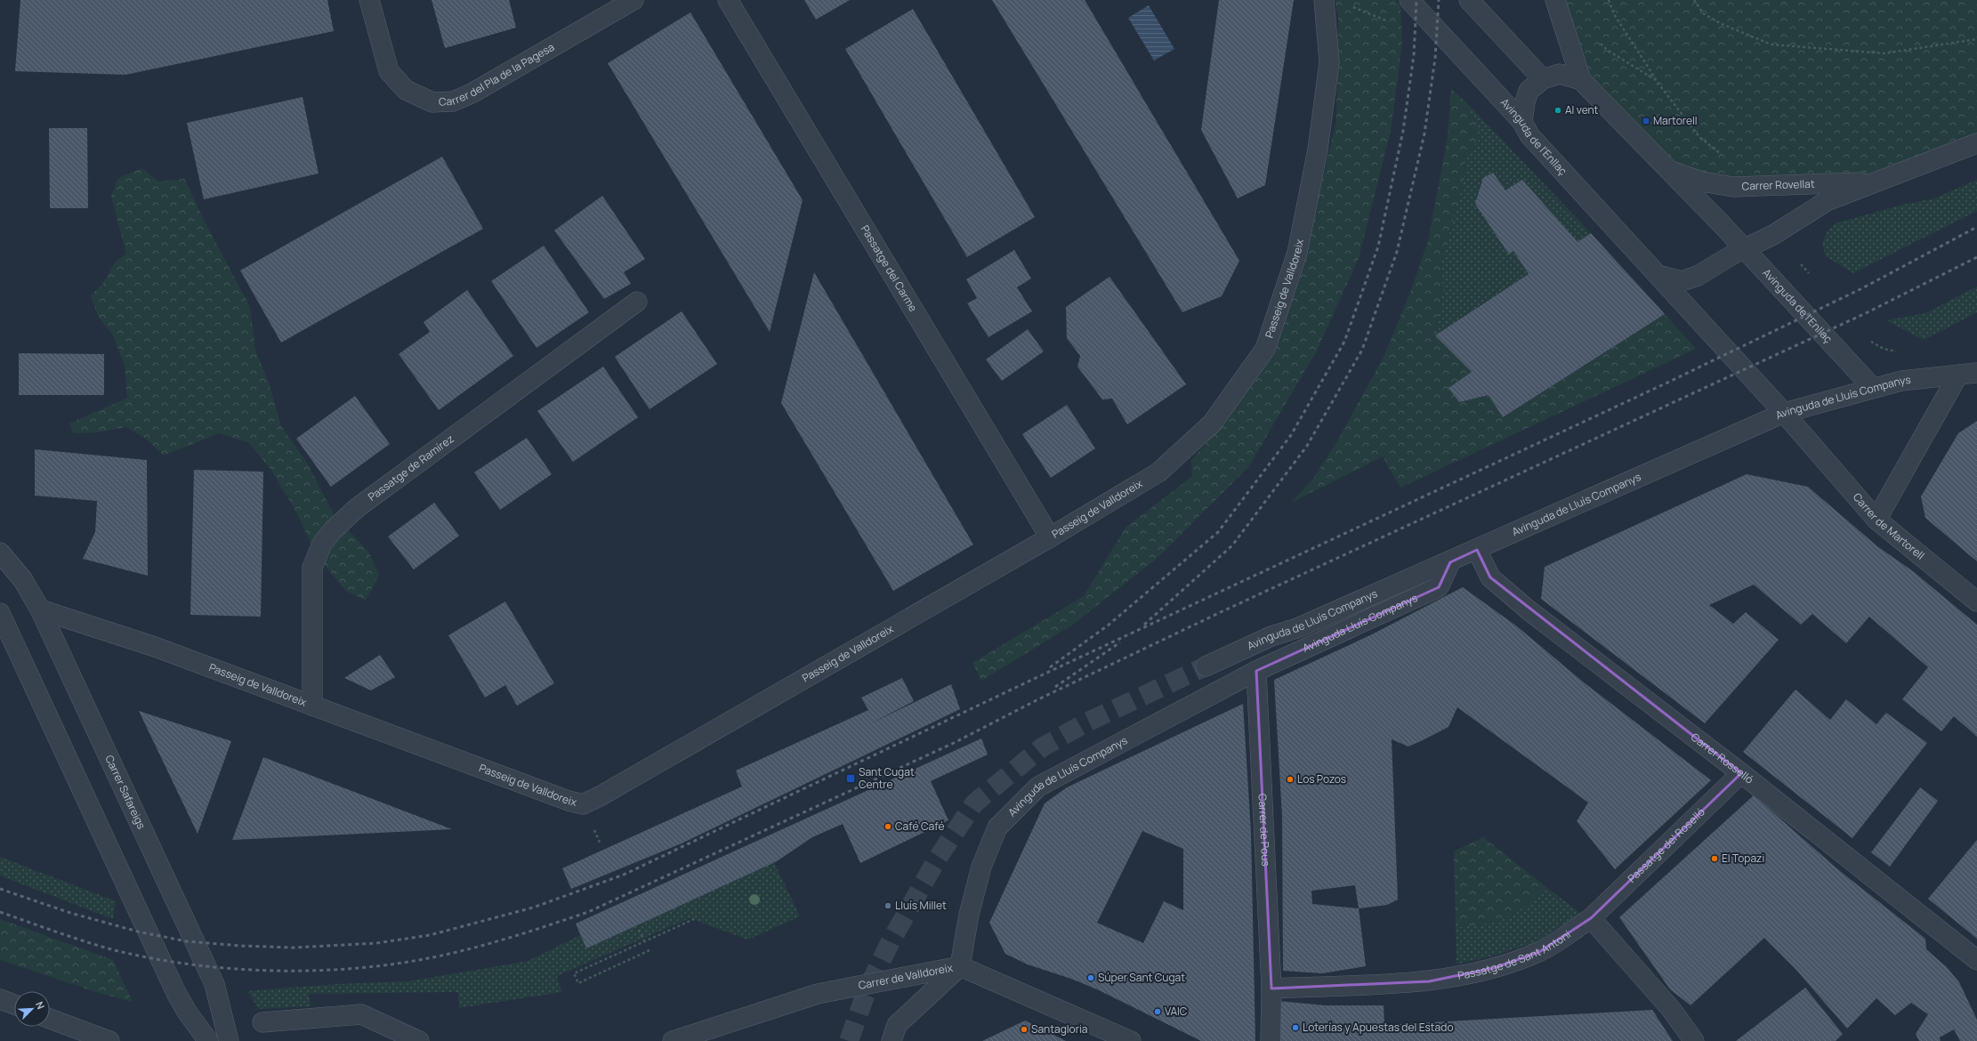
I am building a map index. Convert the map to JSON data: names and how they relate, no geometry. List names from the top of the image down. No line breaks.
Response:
{"streets":{"street":["Carrer del Pla de la Pagesa","Avinguda de l'Enllaç","Carrer Rovellat","Passatge del Carme","Passeig de Valldoreix","Avinguda de Lluís Companys","Passatge de Ramírez","Carrer de Martorell","Avinguda Lluís Companys","Carrer Rosselló","Carrer Safareigs","Carrer de Pous","Passatge del Roselló","Passatge de Sant Antoni","Carrer de Valldoreix"]},"crossings":[["Avinguda de l'Enllaç","Carrer Rovellat"],["Avinguda de l'Enllaç","Avinguda de Lluís Companys"],["Avinguda de l'Enllaç","Carrer de Martorell"],["Passatge del Carme","Passeig de Valldoreix"],["Passeig de Valldoreix","Passatge de Ramírez"],["Passeig de Valldoreix","Carrer Safareigs"],["Avinguda de Lluís Companys","Carrer de Martorell"],["Avinguda de Lluís Companys","Avinguda Lluís Companys"],["Avinguda de Lluís Companys","Carrer Rosselló"],["Avinguda de Lluís Companys","Carrer de Pous"],["Avinguda de Lluís Companys","Carrer de Valldoreix"],["Avinguda Lluís Companys","Carrer de Pous"],["Carrer Rosselló","Passatge del Roselló"],["Carrer de Pous","Passatge de Sant Antoni"],["Passatge del Roselló","Passatge de Sant Antoni"]],"places":{"other":["Al vent","Los Pozos","Café Café","El Topazi","Lluís Millet","Súper Sant Cugat","VAIC","Loterías y Apuestas del Estado","Santagloria"],"transit":["Martorell","Sant Cugat Centre"]},"north":"top right"}
